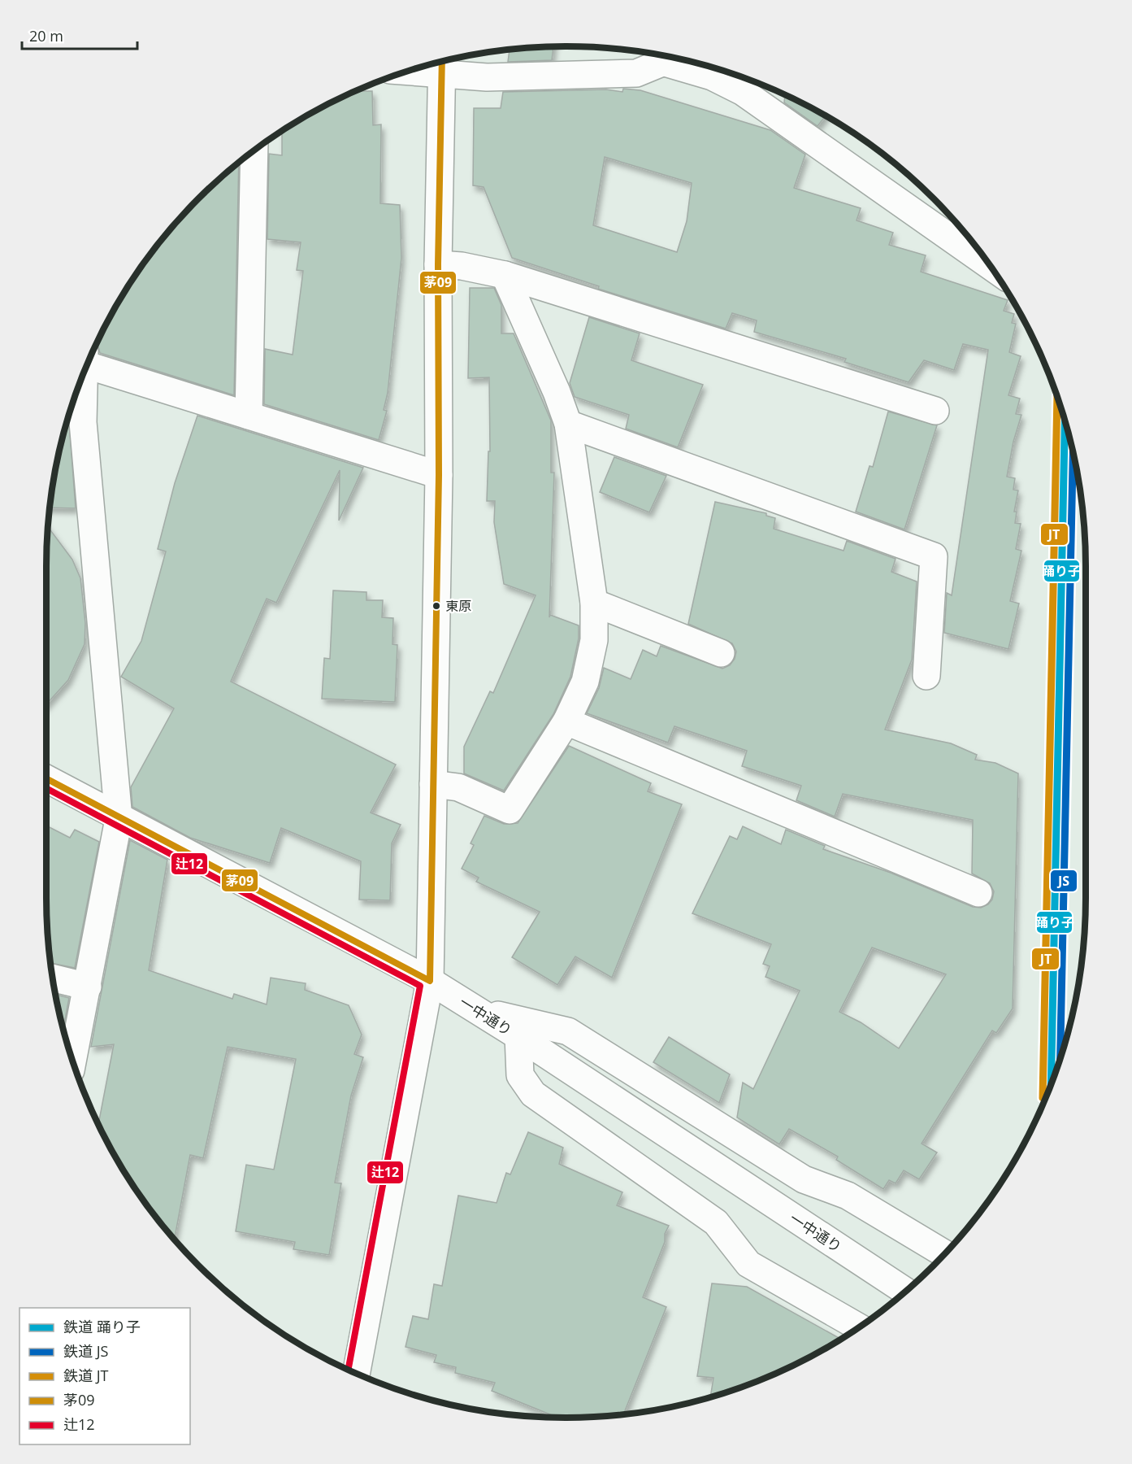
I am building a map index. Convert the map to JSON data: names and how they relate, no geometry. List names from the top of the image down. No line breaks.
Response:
{"streets":{"street":["一中通り"]},"places":["東原"],"lines":["transit line 茅09","rail line JT","rail line 踊り子","rail line JS","transit line 辻12"],"legend":["鉄道 踊り子","鉄道 JS","鉄道 JT","茅09","辻12"],"scale_bar":"20 m"}
